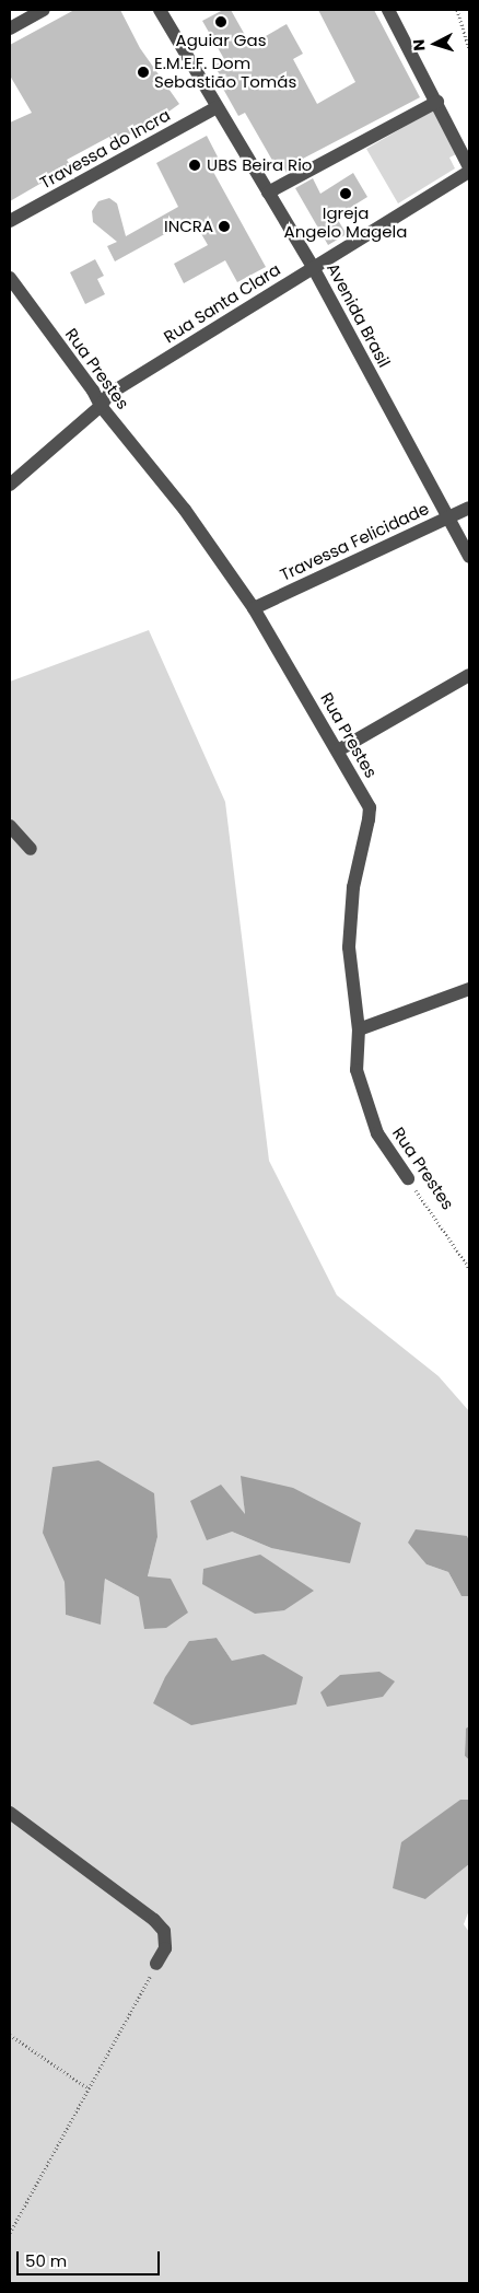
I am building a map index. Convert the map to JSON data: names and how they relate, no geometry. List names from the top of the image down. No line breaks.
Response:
{"streets":{"street":["Travessa do Incra","Rua Santa Clara","Avenida Brasil","Rua Prestes","Travessa Felicidade"]},"crossings":[["Travessa do Incra","Avenida Brasil"],["Rua Santa Clara","Avenida Brasil"],["Rua Santa Clara","Rua Prestes"],["Avenida Brasil","Travessa Felicidade"],["Rua Prestes","Travessa Felicidade"]],"places":["Aguiar Gas","E.M.E.F. Dom Sebastião Tomás","UBS Beira Rio","Igreja Angelo Magela","INCRA"],"scale_bar":"50 m","north":"left"}
